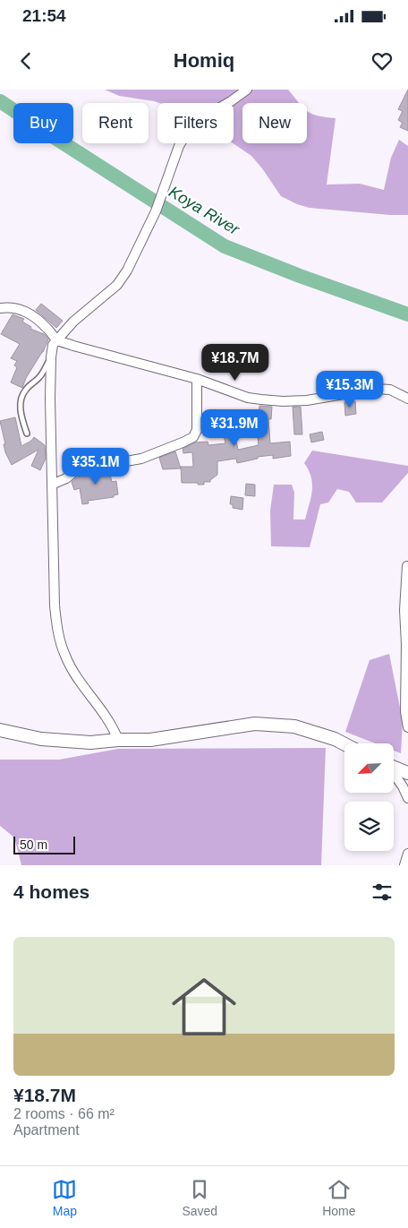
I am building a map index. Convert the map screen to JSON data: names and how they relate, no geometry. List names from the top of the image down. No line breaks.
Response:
{"water":["Koya River"],"scale_bar":"50 m","north":"bottom left","page":{"status":"21:54","header":"Homiq","chip":["Buy","Rent","Filters","New"],"price":["¥18.7M","¥15.3M","¥31.9M","¥35.1M"],"scale":"50 m","heading":"4 homes","list":[{"name":"¥18.7M","note":"2 rooms · 66 m² · Apartment"}],"tabs":["Map","Saved","Home"]}}
